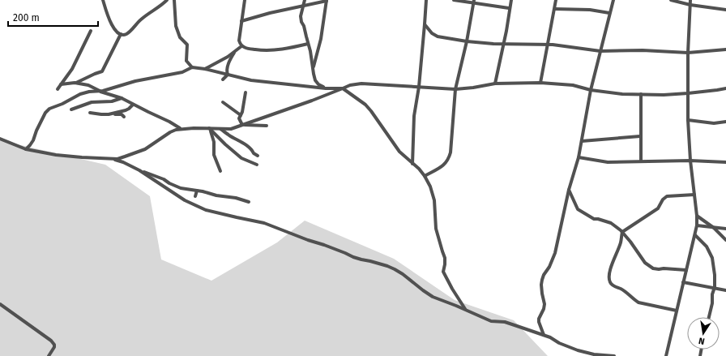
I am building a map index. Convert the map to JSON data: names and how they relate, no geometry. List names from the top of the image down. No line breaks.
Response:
{"scale_bar":"200 m","north":"bottom"}
